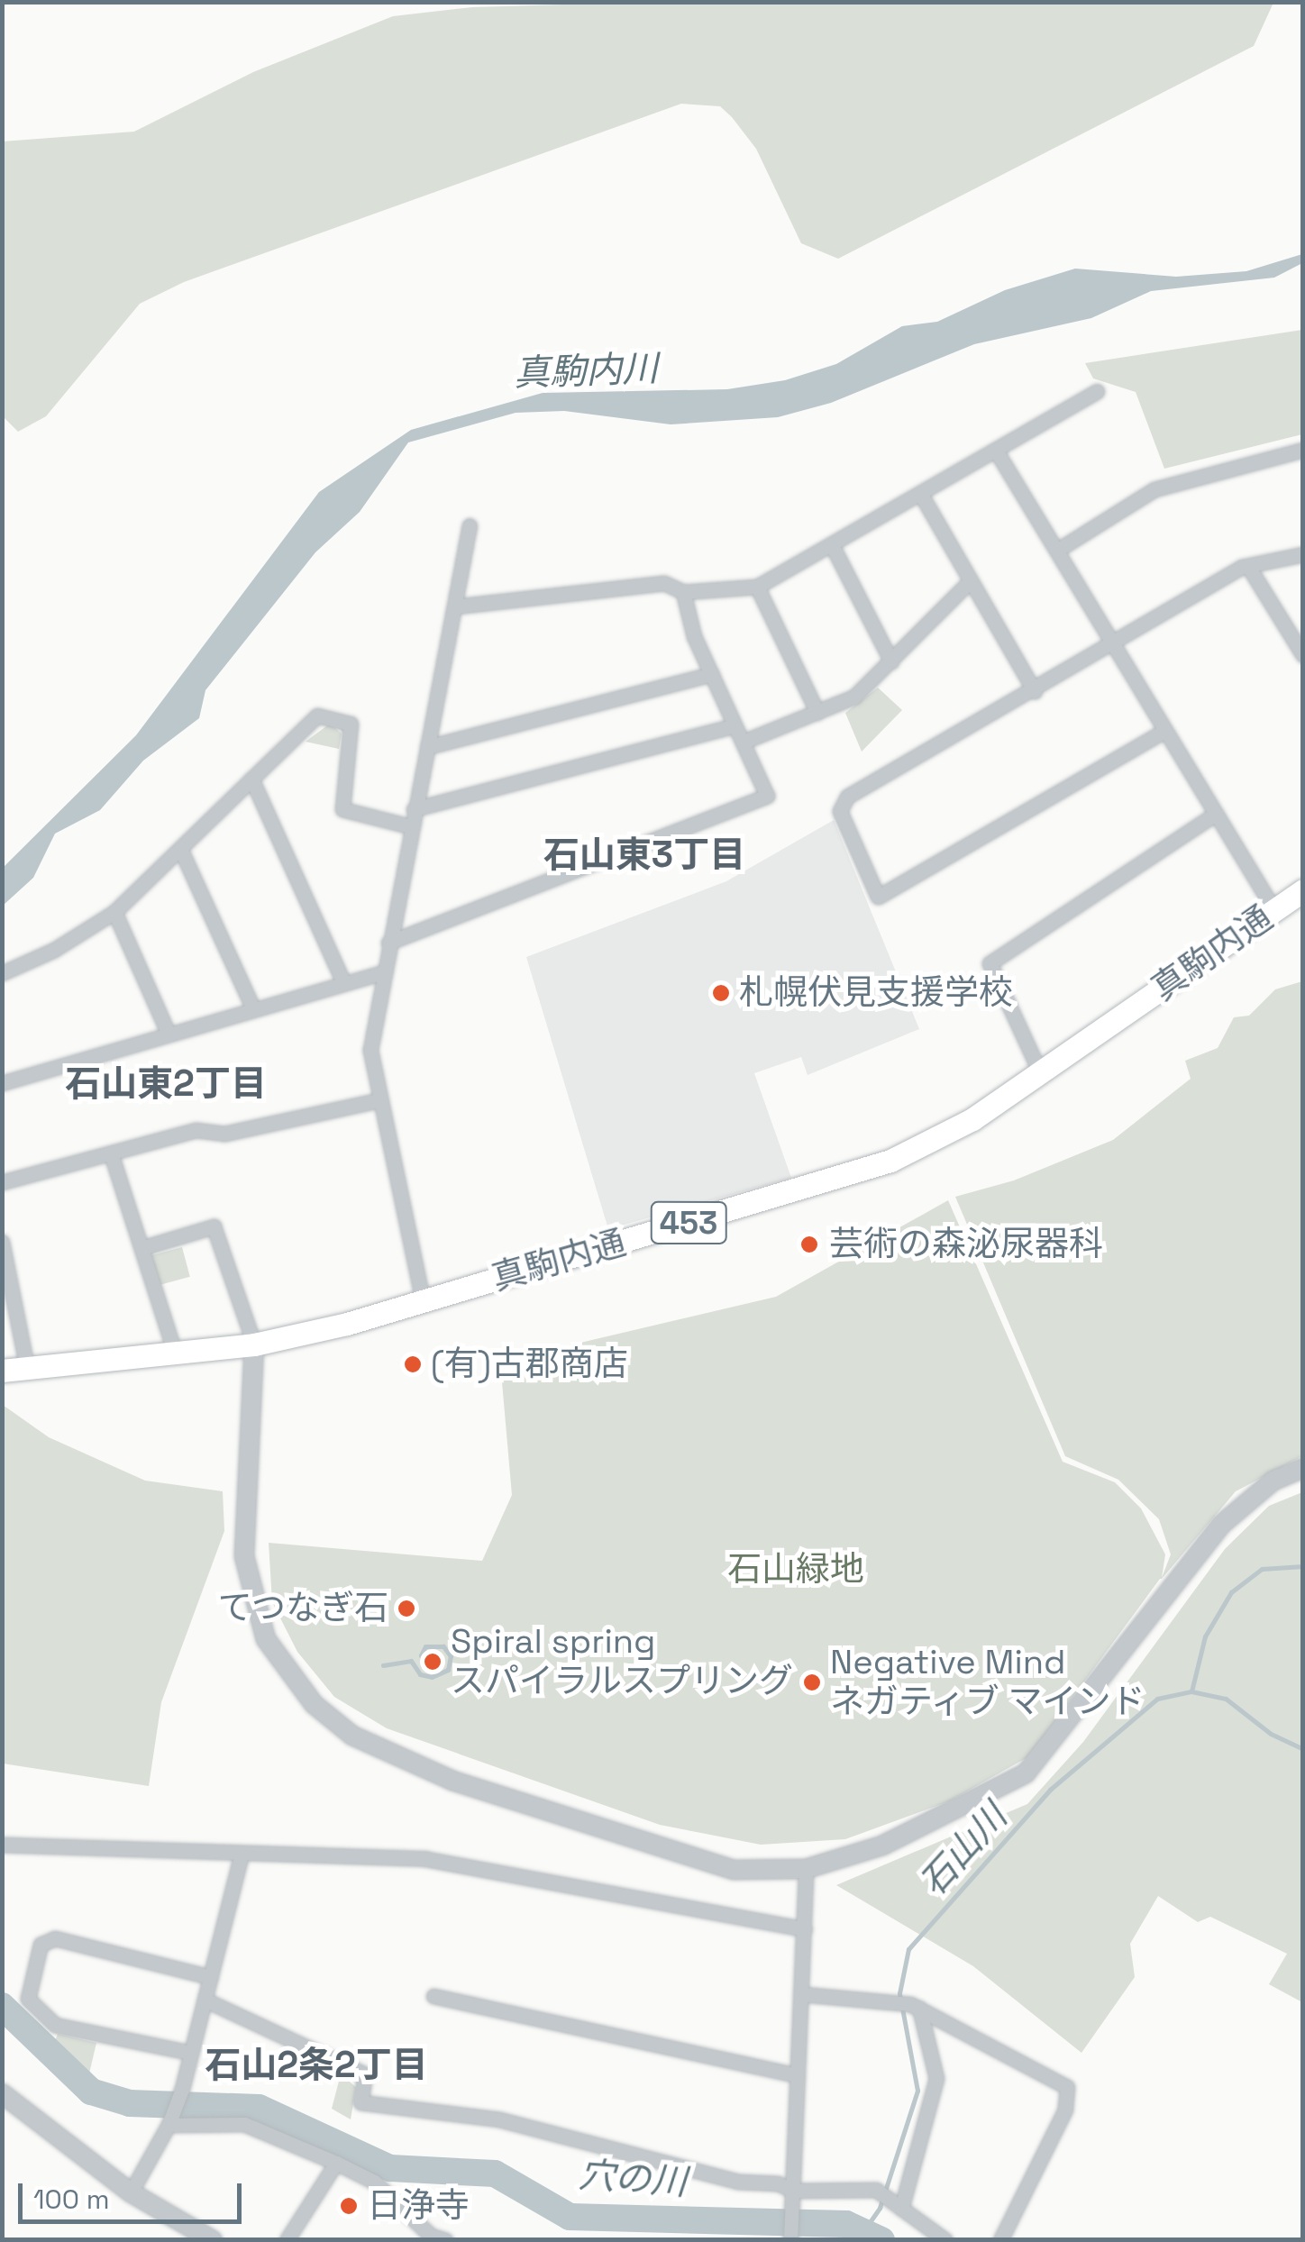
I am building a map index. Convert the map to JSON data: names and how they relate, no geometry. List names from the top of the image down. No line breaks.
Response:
{"streets":{"highway":["真駒内通","453"]},"districts":["石山東3丁目","石山東2丁目","石山2条2丁目"],"water":["真駒内川","石山川","穴の川"],"parks":["石山緑地"],"places":["札幌伏見支援学校","芸術の森泌尿器科","(有)古郡商店","てつなぎ石","Spiral spring スパイラルスプリング","Negative Mind ネガティブ マインド","日浄寺"],"scale_bar":"100 m"}
